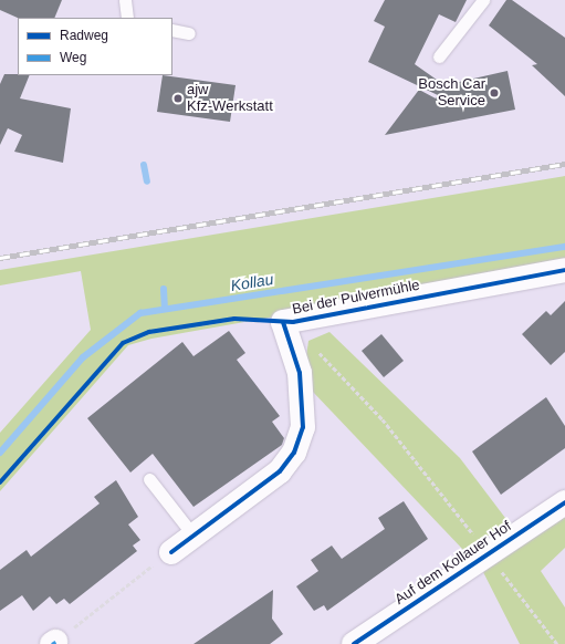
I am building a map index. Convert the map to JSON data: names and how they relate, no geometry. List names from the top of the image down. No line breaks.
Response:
{"streets":{"street":["Bei der Pulvermühle","Auf dem Kollauer Hof"]},"water":["Kollau"],"places":["Bosch Car Service","ajw Kfz-Werkstatt"],"legend":["Radweg","Weg"]}
